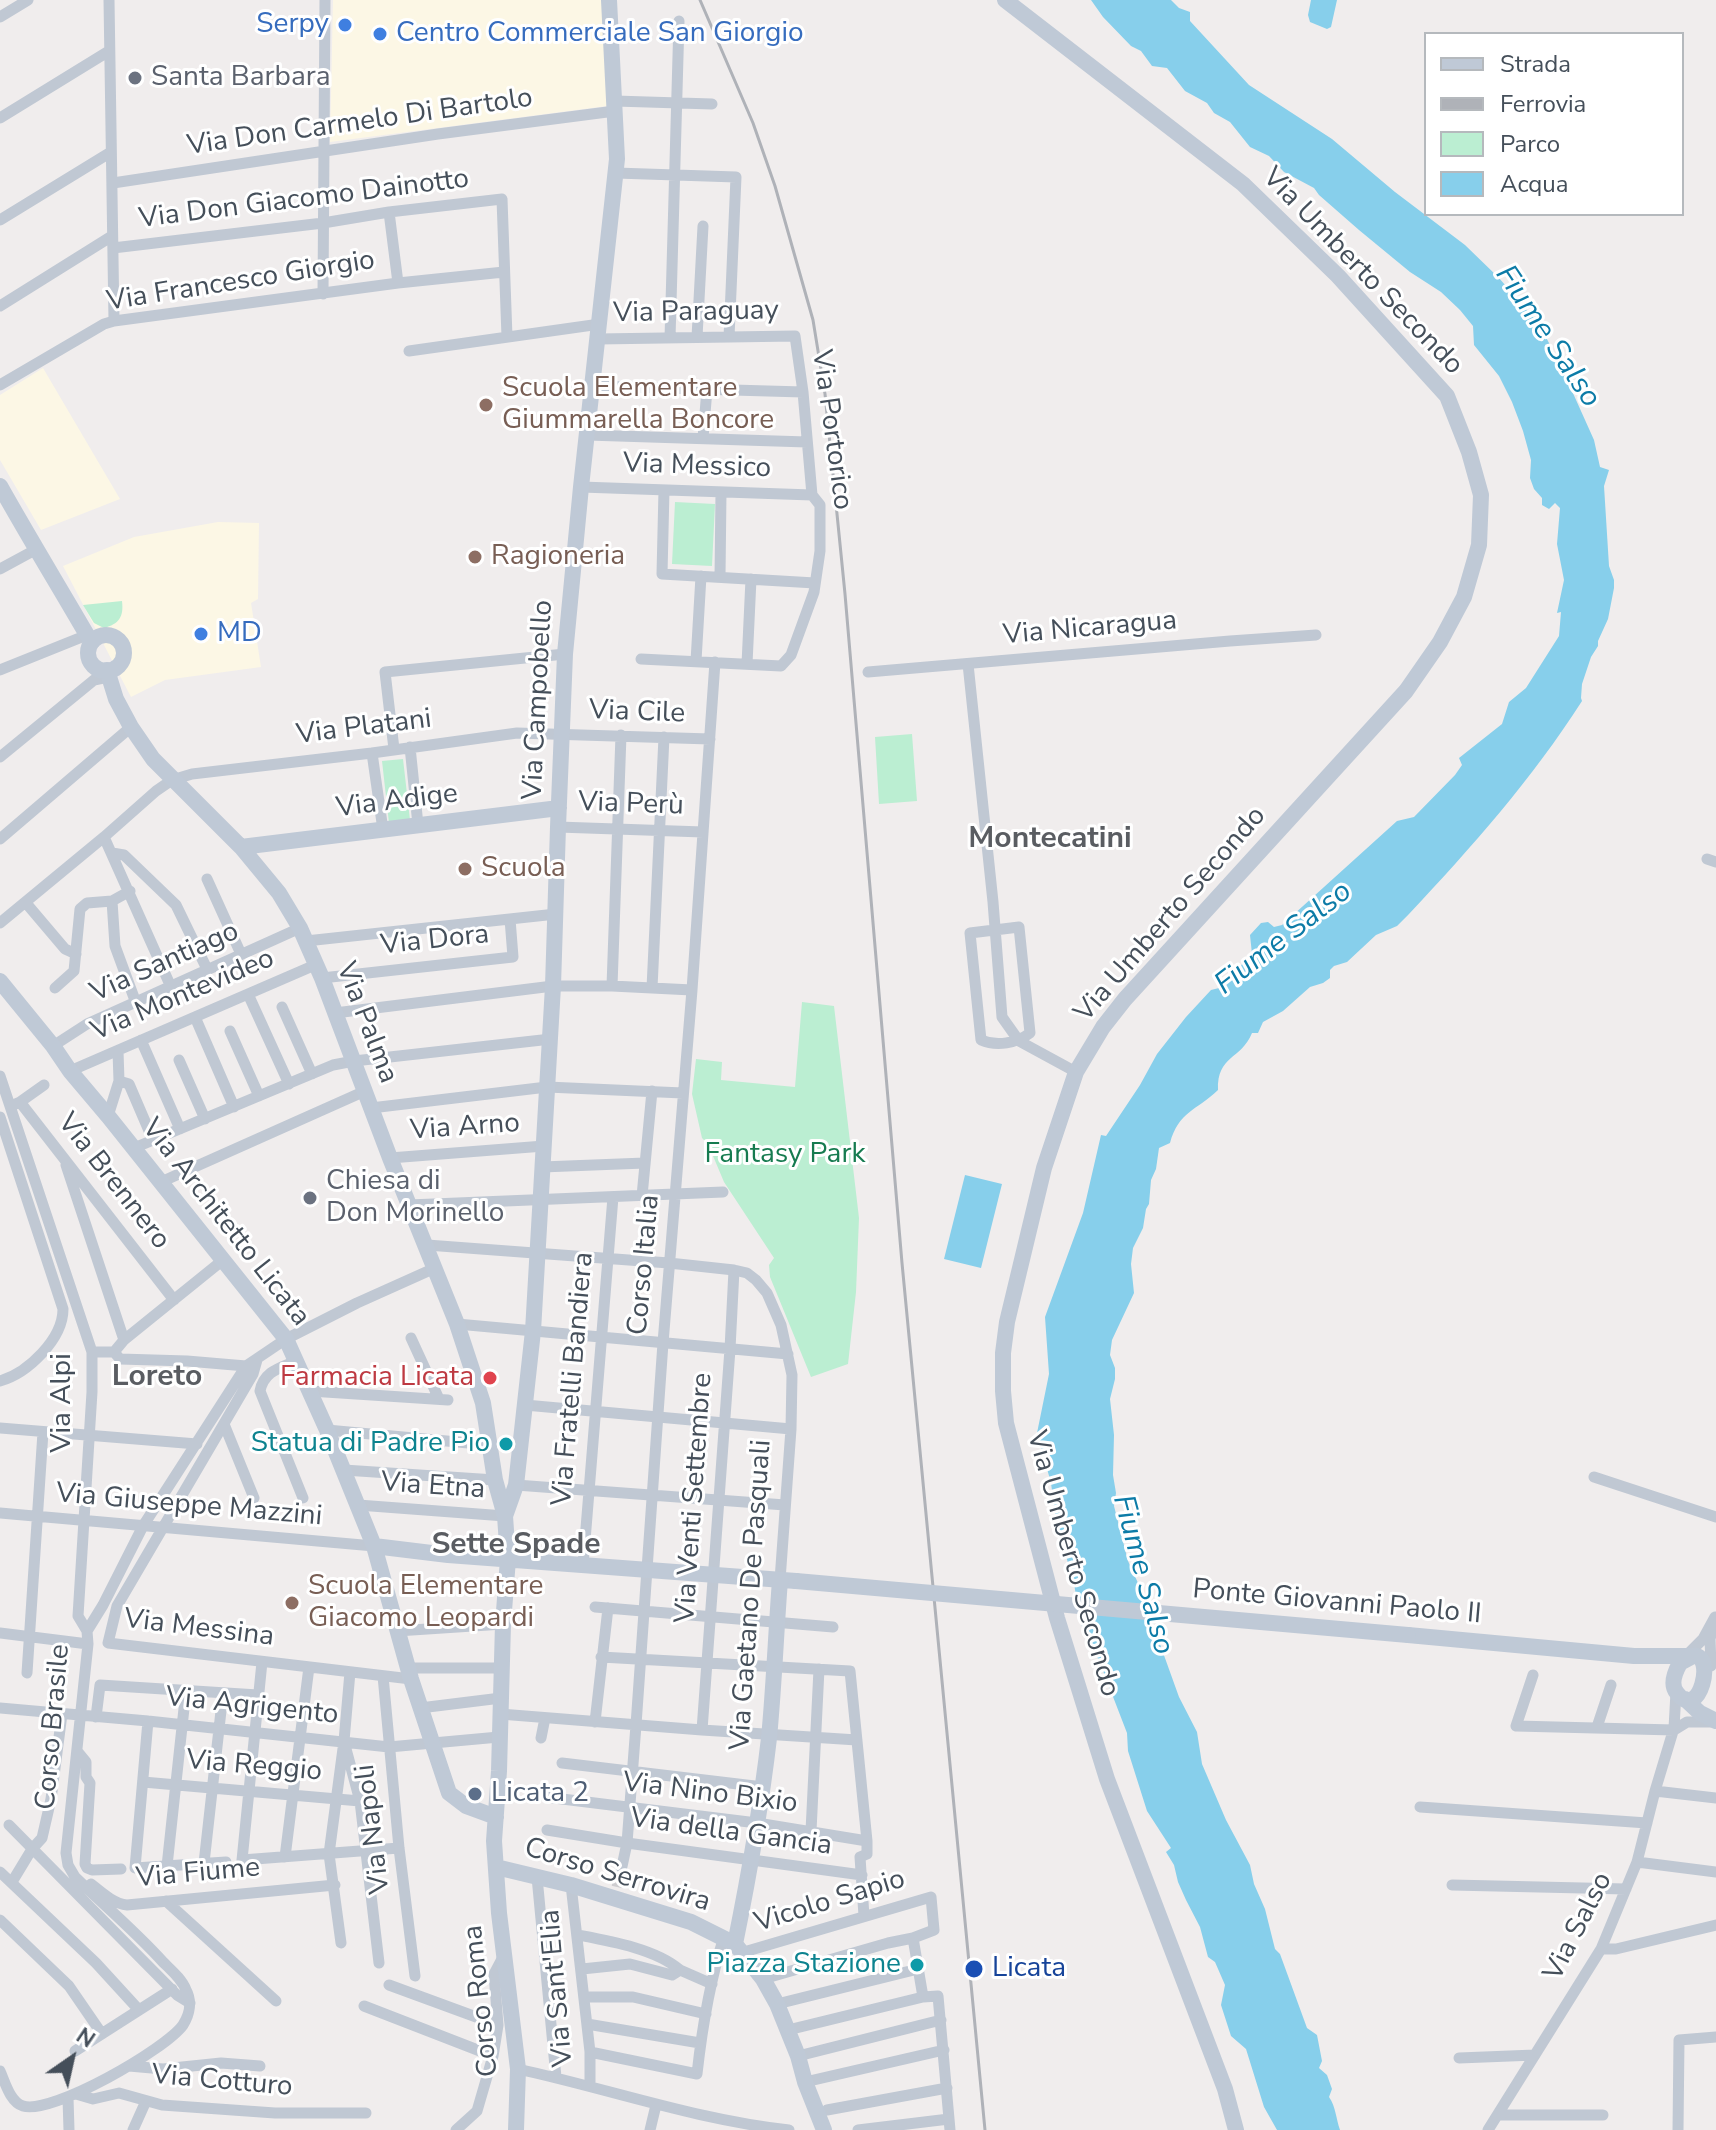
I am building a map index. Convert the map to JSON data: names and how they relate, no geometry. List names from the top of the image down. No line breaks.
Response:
{"streets":{"main road":["Via Umberto Secondo","Via Campobello","Via Adige","Via Palma","Via Architetto Licata","Via Gaetano De Pasquali","Ponte Giovanni Paolo II","Corso Serrovira","Corso Roma"],"street":["Via Don Carmelo Di Bartolo","Via Don Giacomo Dainotto","Via Francesco Giorgio","Via Paraguay","Via Portorico","Via Messico","Via Nicaragua","Via Cile","Via Platani","Via Perù","Via Dora","Via Santiago","Via Montevideo","Via Arno","Via Brennero","Corso Italia","Via Fratelli Bandiera","Via Alpi","Via Etna","Via Venti Settembre","Via Giuseppe Mazzini","Via Messina","Via Agrigento","Corso Brasile","Via Reggio","Via Nino Bixio","Via Napoli","Via della Gancia","Via Fiume","Vicolo Sapio","Via Salso","Via Sant'Elia","Via Cotturo"]},"crossings":[["Via Don Carmelo Di Bartolo","Via Campobello"],["Via Don Giacomo Dainotto","Via Francesco Giorgio"],["Via Paraguay","Via Portorico"],["Via Paraguay","Via Campobello"],["Via Portorico","Via Messico"],["Via Messico","Via Campobello"],["Via Campobello","Via Cile"],["Via Campobello","Via Platani"],["Via Campobello","Via Adige"],["Via Campobello","Via Perù"],["Via Campobello","Via Santiago"],["Via Campobello","Via Palma"],["Via Campobello","Via Arno"],["Via Campobello","Via Etna"],["Via Campobello","Corso Roma"],["Via Cile","Via Platani"],["Via Cile","Corso Italia"],["Via Platani","Via Palma"],["Via Adige","Via Palma"],["Via Perù","Corso Italia"],["Via Dora","Via Santiago"],["Via Dora","Via Montevideo"],["Via Dora","Via Palma"],["Via Santiago","Via Palma"],["Via Santiago","Via Architetto Licata"],["Via Montevideo","Via Palma"],["Via Montevideo","Via Architetto Licata"],["Via Palma","Via Arno"],["Via Palma","Via Etna"],["Via Palma","Corso Brasile"],["Via Palma","Corso Roma"],["Via Brennero","Via Alpi"],["Via Architetto Licata","Via Etna"],["Via Architetto Licata","Via Giuseppe Mazzini"],["Via Architetto Licata","Ponte Giovanni Paolo II"],["Via Architetto Licata","Via Messina"],["Via Architetto Licata","Via Agrigento"],["Via Architetto Licata","Corso Brasile"],["Via Architetto Licata","Corso Roma"],["Corso Italia","Ponte Giovanni Paolo II"],["Corso Italia","Via Nino Bixio"],["Corso Italia","Via della Gancia"],["Via Fratelli Bandiera","Ponte Giovanni Paolo II"],["Via Alpi","Via Giuseppe Mazzini"],["Via Alpi","Via Messina"],["Via Alpi","Corso Brasile"],["Via Etna","Corso Roma"],["Via Venti Settembre","Via Gaetano De Pasquali"],["Via Venti Settembre","Ponte Giovanni Paolo II"],["Via Giuseppe Mazzini","Ponte Giovanni Paolo II"],["Via Giuseppe Mazzini","Via Messina"],["Via Giuseppe Mazzini","Corso Brasile"],["Via Gaetano De Pasquali","Ponte Giovanni Paolo II"],["Via Gaetano De Pasquali","Via Nino Bixio"],["Via Gaetano De Pasquali","Via della Gancia"],["Via Gaetano De Pasquali","Corso Serrovira"],["Via Gaetano De Pasquali","Vicolo Sapio"],["Ponte Giovanni Paolo II","Corso Roma"],["Via Messina","Corso Brasile"],["Via Messina","Via Napoli"],["Via Messina","Corso Roma"],["Via Agrigento","Corso Brasile"],["Via Agrigento","Via Napoli"],["Via Agrigento","Corso Roma"],["Corso Brasile","Via Fiume"],["Corso Serrovira","Vicolo Sapio"],["Corso Serrovira","Via Sant'Elia"],["Corso Serrovira","Corso Roma"]],"districts":["Montecatini","Loreto","Sette Spade"],"water":["Fiume Salso"],"parks":["Fantasy Park"],"places":["Serpy","Centro Commerciale San Giorgio","Santa Barbara","Scuola Elementare Giummarella Boncore","Ragioneria","MD","Scuola","Chiesa di Don Morinello","Farmacia Licata","Statua di Padre Pio","Scuola Elementare Giacomo Leopardi","Licata 2","Piazza Stazione","Licata"],"legend":["Strada","Ferrovia","Parco","Acqua"],"north":"top right"}
